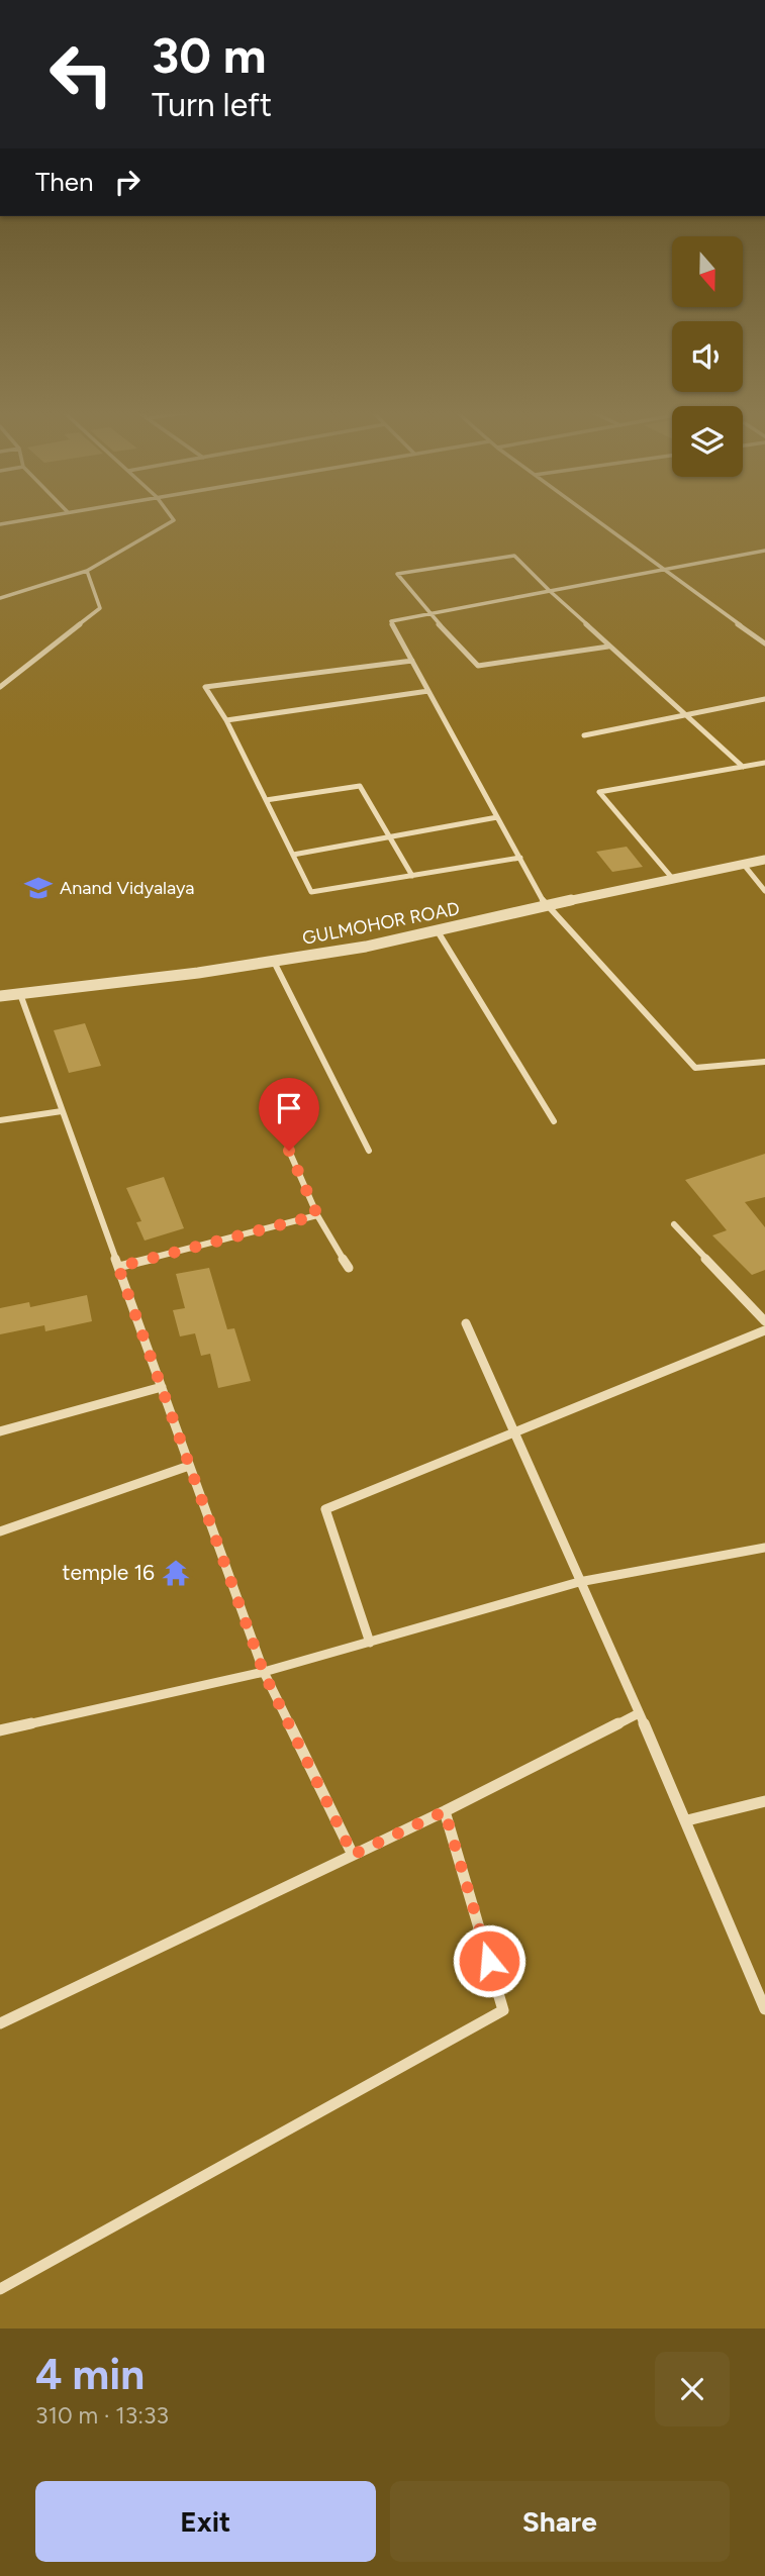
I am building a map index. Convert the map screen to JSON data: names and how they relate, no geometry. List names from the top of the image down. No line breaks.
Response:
{"streets":{"street":["GULMOHOR ROAD"]},"places":{"school or university":["Anand Vidyalaya"],"temple":["temple 16"]},"north":"bottom","page":{"turn":["30 m","Turn left"],"then":"Then","heading":["4 min","310 m · 13:33"],"buttons":["Exit","Share"]}}
